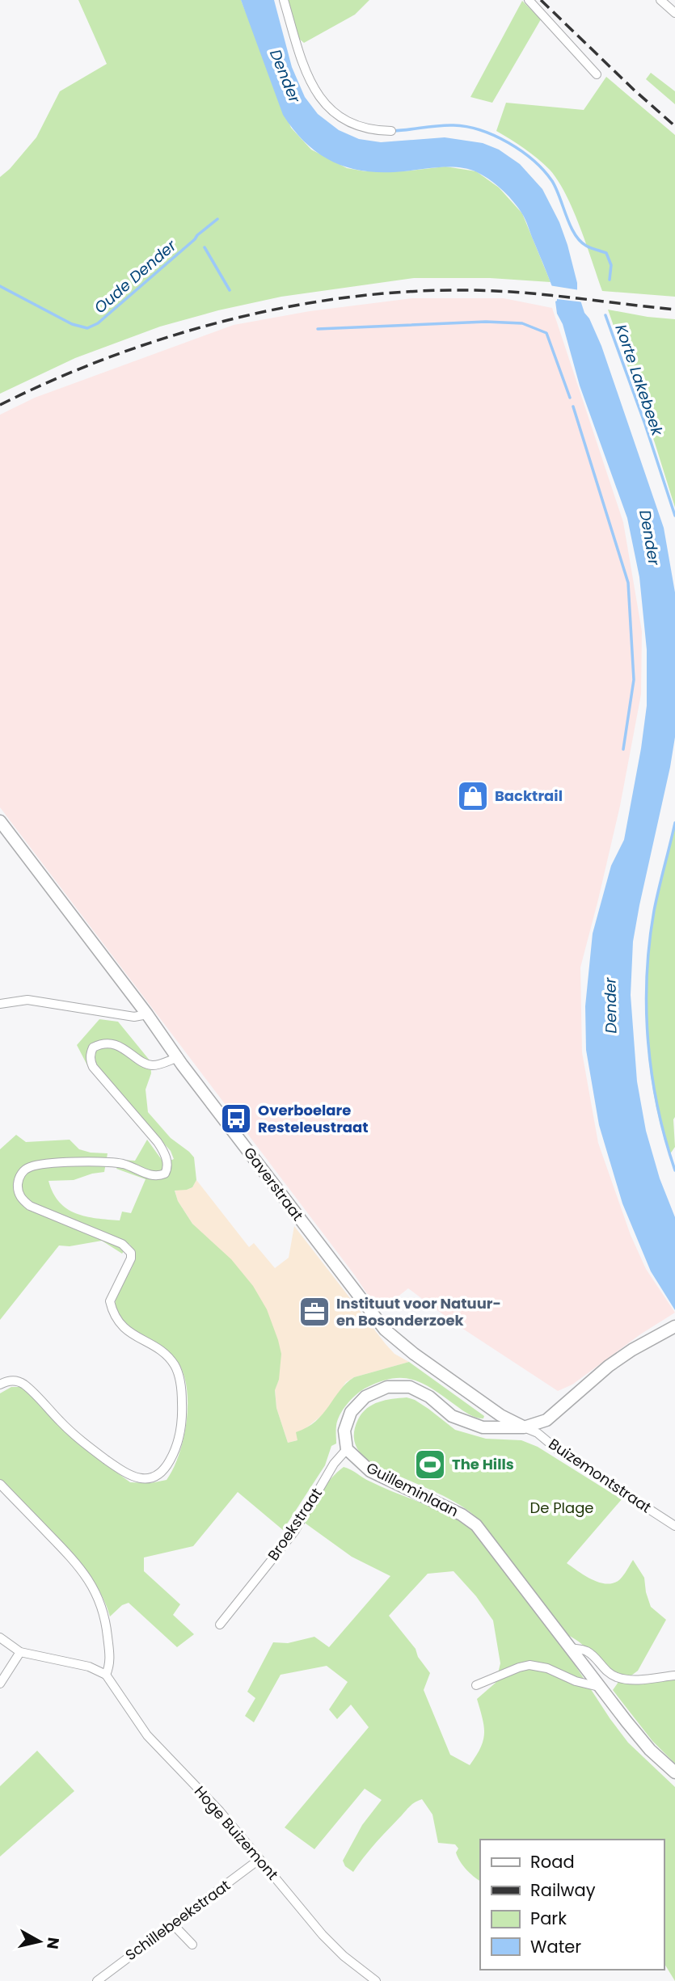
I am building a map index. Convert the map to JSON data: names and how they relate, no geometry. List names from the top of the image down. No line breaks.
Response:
{"streets":{"main road":["Gaverstraat","Guilleminlaan"],"street":["Buizemontstraat","Broekstraat","Hoge Buizemont","Schillebeekstraat"]},"crossings":[["Gaverstraat","Buizemontstraat"],["Guilleminlaan","Broekstraat"],["Hoge Buizemont","Schillebeekstraat"]],"water":["Dender","Oude Dender","Korte Lakebeek"],"parks":["De Plage"],"places":{"shop":["Backtrail"],"bus stop":["Overboelare Resteleustraat"],"office":["Instituut voor Natuur- en Bosonderzoek"],"sports":["The Hills"]},"legend":["Road","Railway","Park","Water"],"north":"right"}
